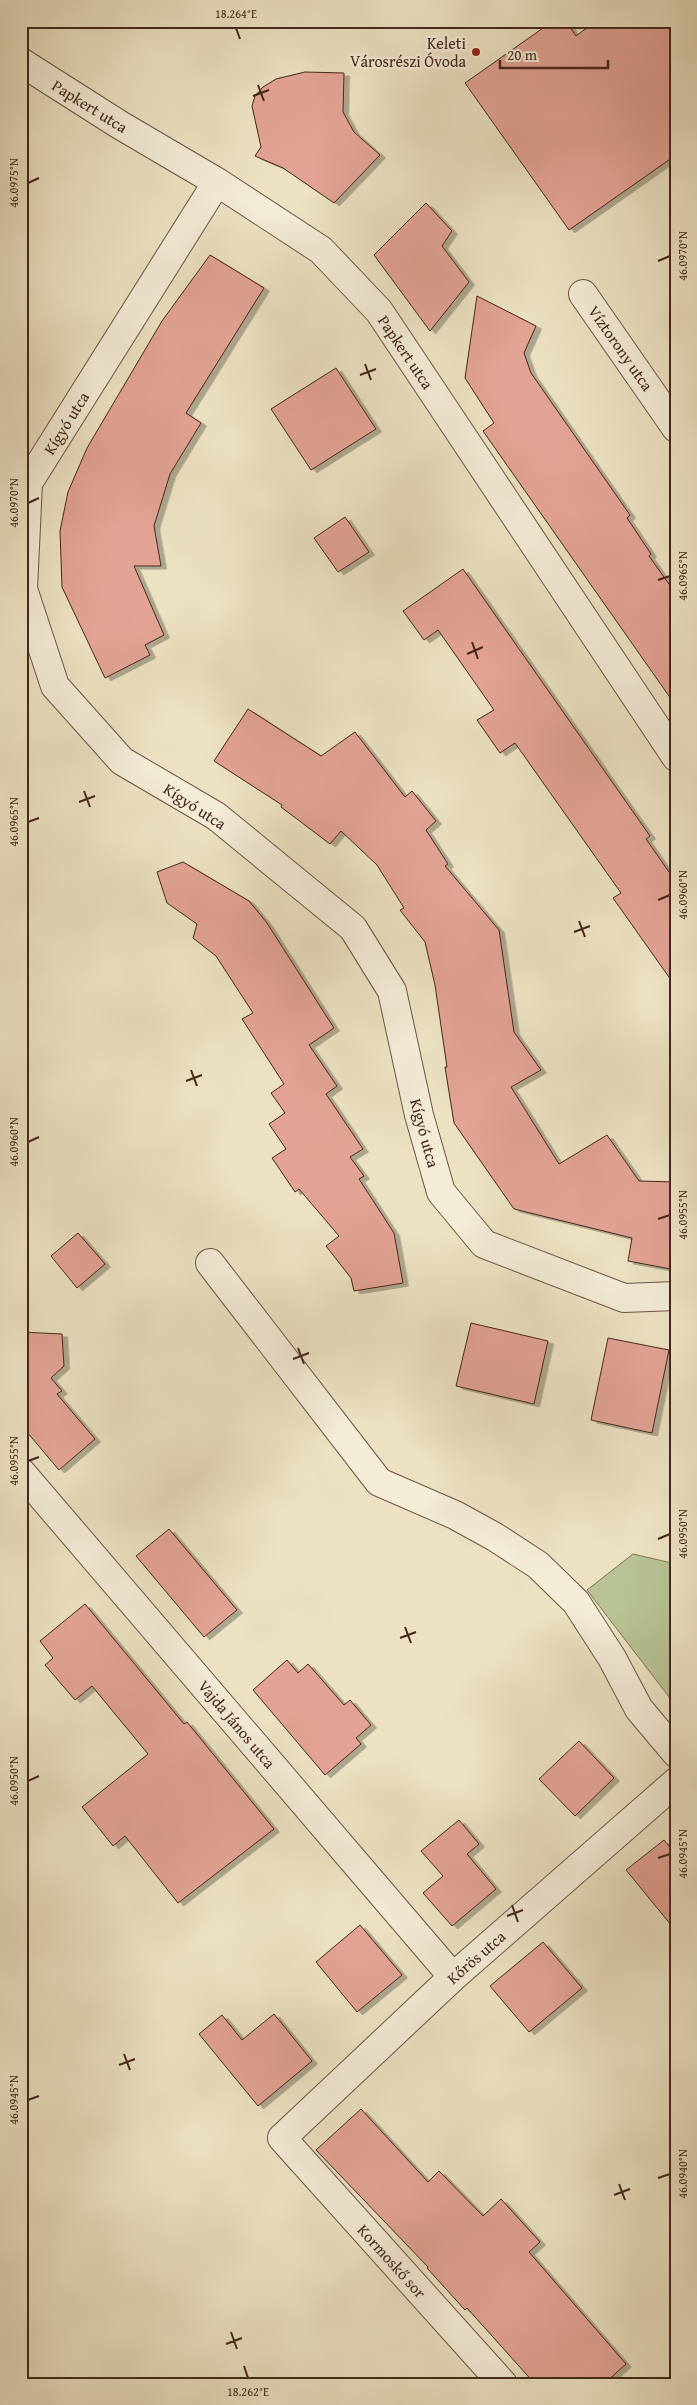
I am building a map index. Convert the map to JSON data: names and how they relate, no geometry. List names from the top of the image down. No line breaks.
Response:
{"streets":{"street":["Papkert utca","Víztorony utca","Kígyó utca","Vajda János utca","Kőrös utca","Kormoskő sor"]},"crossings":[["Papkert utca","Kígyó utca"],["Vajda János utca","Kőrös utca"],["Kőrös utca","Kormoskő sor"]],"places":["Keleti Városrészi Óvoda"],"scale_bar":"20 m","coordinates":["18.264°E","46.0975°N","46.0970°N","46.0965°N","46.0960°N","46.0955°N","46.0950°N","46.0945°N","46.0940°N","18.262°E"]}
